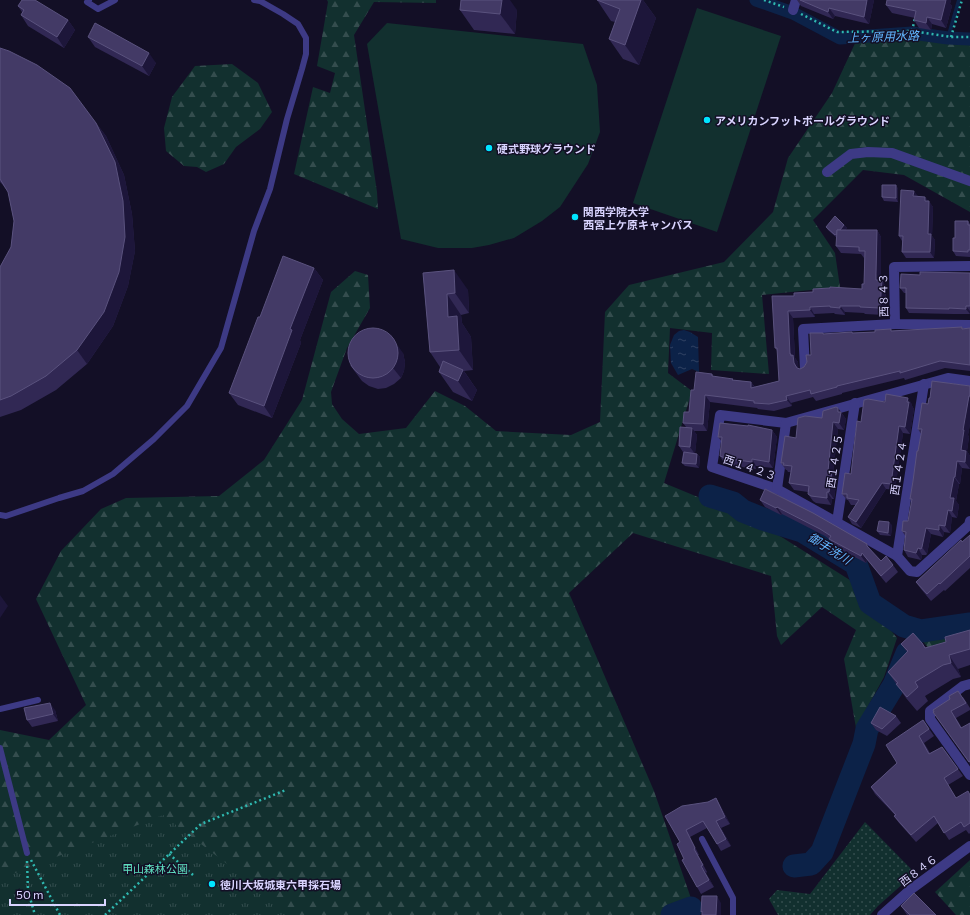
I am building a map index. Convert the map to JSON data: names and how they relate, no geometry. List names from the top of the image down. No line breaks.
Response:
{"streets":{"street":["西８４３","西１４２５","西１４２３","西１４２４","西８４６"]},"crossings":[["西１４２５","西１４２３"],["西１４２３","西１４２４"]],"water":["上ヶ原用水路","御手洗川"],"parks":["甲山森林公園"],"places":["アメリカンフットボールグラウンド","硬式野球グラウンド","関西学院大学 西宮上ケ原キャンパス","徳川大坂城東六甲採石場"],"scale_bar":"50 m"}
